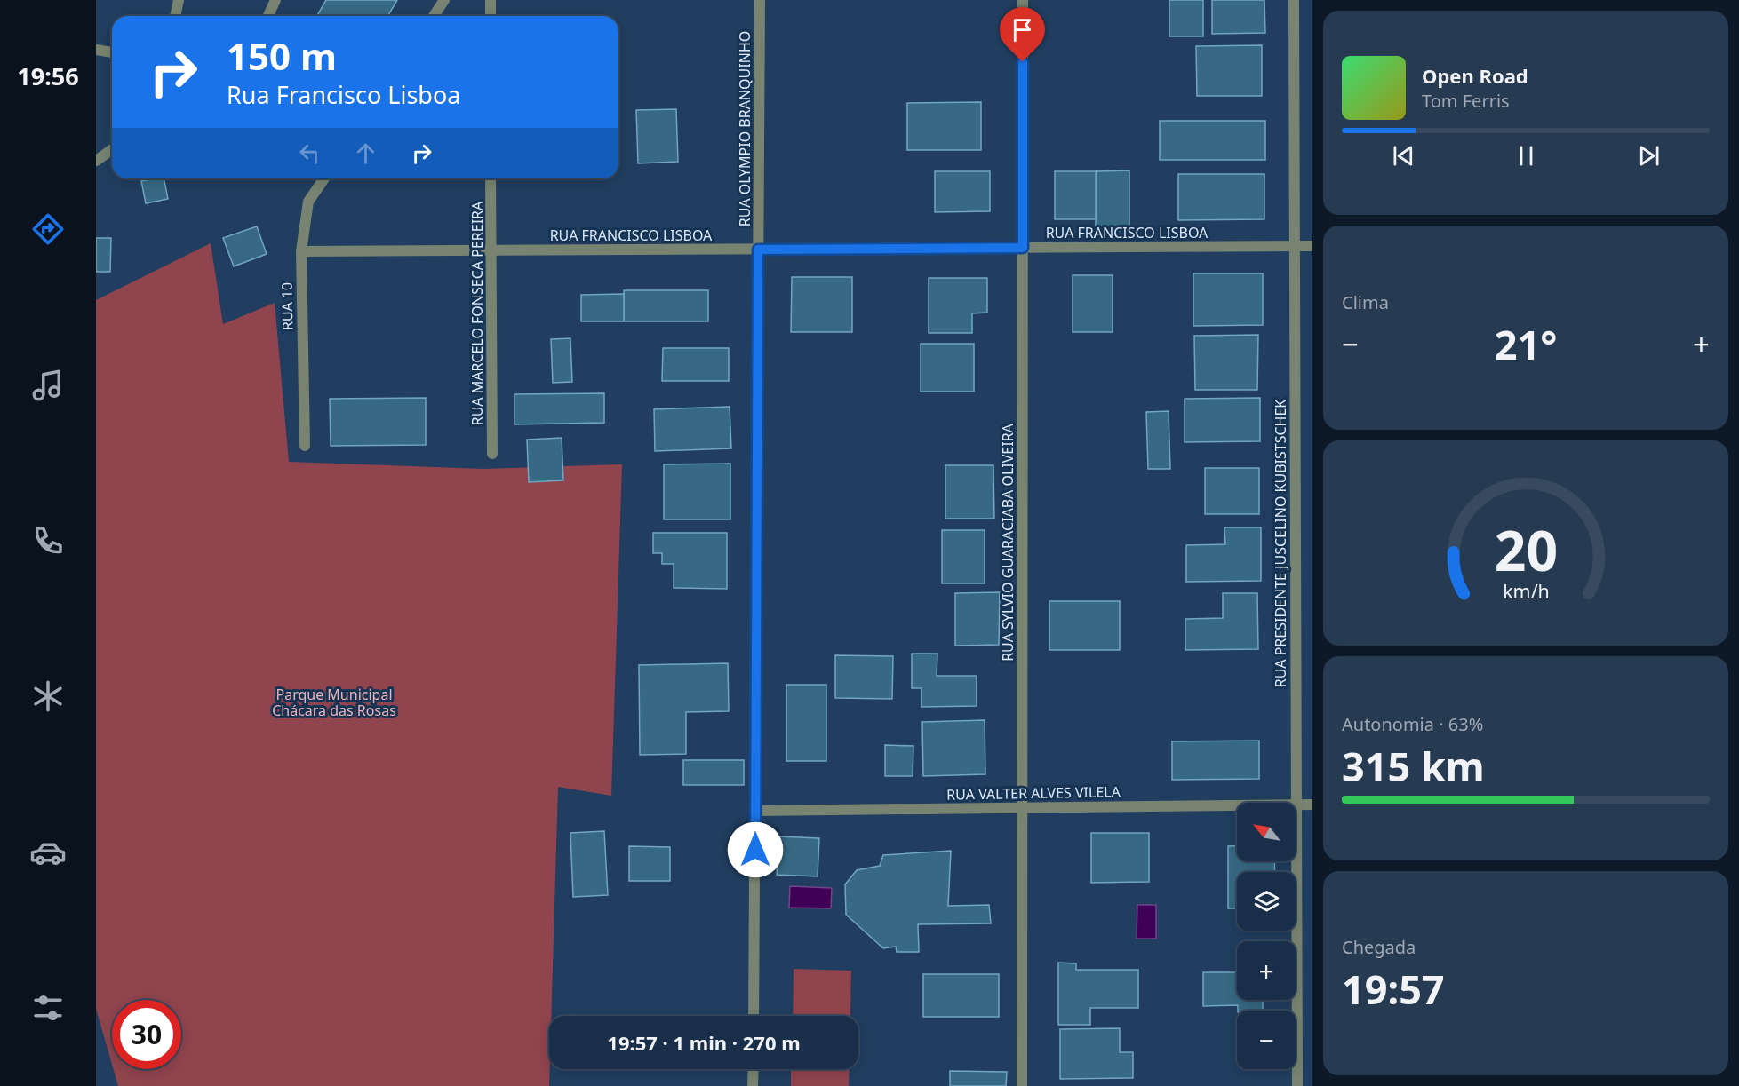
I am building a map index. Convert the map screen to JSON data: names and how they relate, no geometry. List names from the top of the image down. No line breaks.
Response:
{"streets":{"street":["RUA OLYMPIO BRANQUINHO","RUA FRANCISCO LISBOA","RUA 10","RUA MARCELO FONSECA PEREIRA","RUA SYLVIO GUARACIABA OLIVEIRA","RUA PRESIDENTE JUSCELINO KUBISTSCHEK","RUA VALTER ALVES VILELA"]},"crossings":[["RUA OLYMPIO BRANQUINHO","RUA FRANCISCO LISBOA"],["RUA OLYMPIO BRANQUINHO","RUA VALTER ALVES VILELA"],["RUA FRANCISCO LISBOA","RUA 10"],["RUA FRANCISCO LISBOA","RUA MARCELO FONSECA PEREIRA"],["RUA FRANCISCO LISBOA","RUA SYLVIO GUARACIABA OLIVEIRA"],["RUA FRANCISCO LISBOA","RUA PRESIDENTE JUSCELINO KUBISTSCHEK"],["RUA SYLVIO GUARACIABA OLIVEIRA","RUA VALTER ALVES VILELA"],["RUA PRESIDENTE JUSCELINO KUBISTSCHEK","RUA VALTER ALVES VILELA"]],"parks":["Parque Municipal Chácara das Rosas"],"north":"top left","page":{"tabs":"19:56","turn":["150 m","Rua Francisco Lisboa"],"song":["Open Road","Tom Ferris"],"tile":["Clima",["Autonomia · 63%","315 km"],["Chegada","19:57"]],"heat":["−","21°","+"],"map_buttons":["+","−"],"limit":"30","trip":"19:57 · 1 min · 270 m","gauge":["20","km/h"]}}
